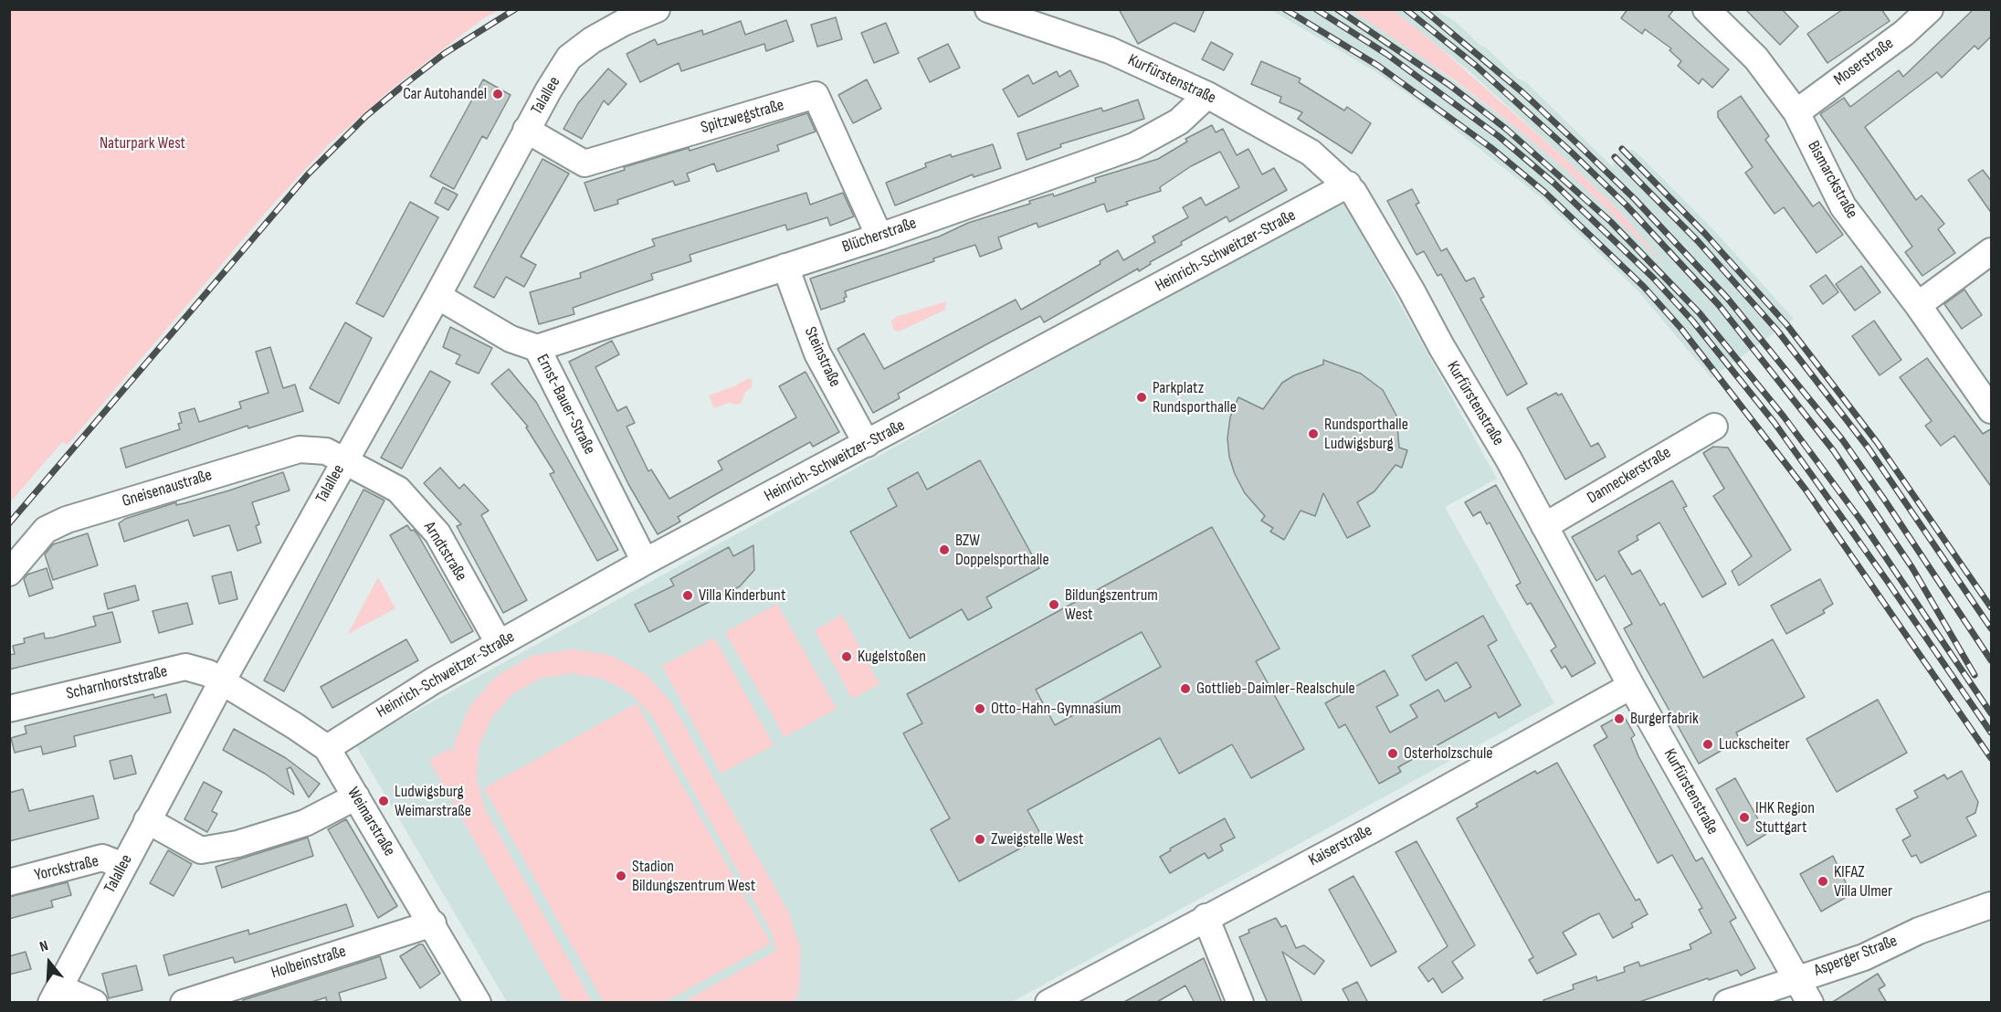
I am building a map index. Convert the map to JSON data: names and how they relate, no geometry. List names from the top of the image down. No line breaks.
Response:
{"streets":{"street":["Moserstraße","Kurfürstenstraße","Talallee","Spitzwegstraße","Bismarckstraße","Blücherstraße","Heinrich-Schweitzer-Straße","Steinstraße","Ernst-Bauer-Straße","Danneckerstraße","Gneisenaustraße","Arndtstraße","Scharnhorststraße","Weimarstraße","Kaiserstraße","Yorckstraße","Asperger Straße","Holbeinstraße"]},"crossings":[["Moserstraße","Bismarckstraße"],["Kurfürstenstraße","Blücherstraße"],["Kurfürstenstraße","Heinrich-Schweitzer-Straße"],["Kurfürstenstraße","Danneckerstraße"],["Kurfürstenstraße","Kaiserstraße"],["Kurfürstenstraße","Asperger Straße"],["Talallee","Spitzwegstraße"],["Talallee","Ernst-Bauer-Straße"],["Talallee","Gneisenaustraße"],["Talallee","Arndtstraße"],["Talallee","Scharnhorststraße"],["Talallee","Weimarstraße"],["Talallee","Yorckstraße"],["Spitzwegstraße","Blücherstraße"],["Blücherstraße","Steinstraße"],["Blücherstraße","Ernst-Bauer-Straße"],["Heinrich-Schweitzer-Straße","Steinstraße"],["Heinrich-Schweitzer-Straße","Ernst-Bauer-Straße"],["Heinrich-Schweitzer-Straße","Arndtstraße"],["Heinrich-Schweitzer-Straße","Weimarstraße"],["Gneisenaustraße","Arndtstraße"],["Scharnhorststraße","Weimarstraße"],["Weimarstraße","Holbeinstraße"]],"parks":["Naturpark West"],"places":["Car Autohandel","Parkplatz Rundsporthalle","Rundsporthalle Ludwigsburg","BZW Doppelsporthalle","Villa Kinderbunt","Bildungszentrum West","Kugelstoßen","Gottlieb-Daimler-Realschule","Otto-Hahn-Gymnasium","Burgerfabrik","Luckscheiter","Osterholzschule","Ludwigsburg Weimarstraße","IHK Region Stuttgart","Zweigstelle West","Stadion Bildungszentrum West","KIFAZ Villa Ulmer"],"north":"top"}
